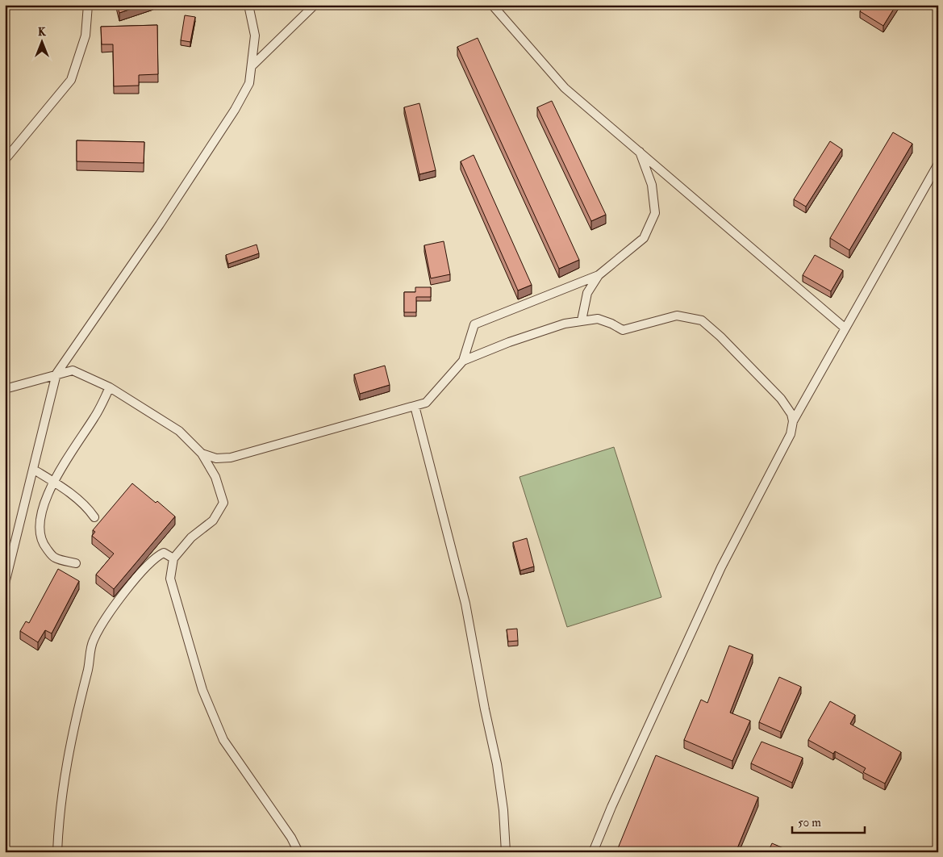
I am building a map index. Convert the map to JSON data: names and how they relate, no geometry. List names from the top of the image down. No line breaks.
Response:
{"scale_bar":"50 m","north":"top"}
